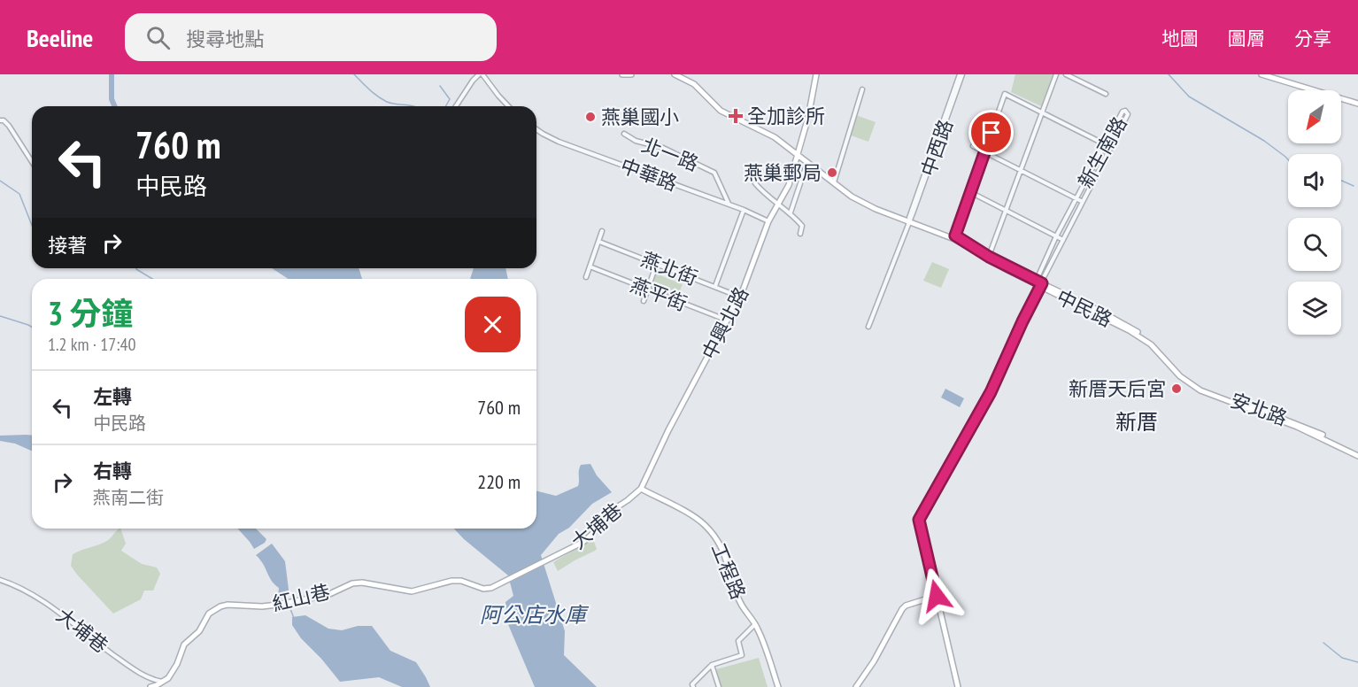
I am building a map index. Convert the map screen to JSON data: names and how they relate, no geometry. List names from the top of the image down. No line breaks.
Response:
{"streets":{"street":["中西路","新生南路","北一路","中華路","燕北街","燕平街","中民路","中興北路","安北路","大埔巷","工程路","紅山巷"]},"crossings":[["中西路","中民路"],["新生南路","中民路"],["北一路","中華路"],["中華路","中興北路"],["燕北街","中興北路"],["燕平街","中興北路"],["中民路","中興北路"],["中民路","安北路"],["中興北路","大埔巷"],["中興北路","工程路"],["大埔巷","工程路"],["大埔巷","紅山巷"]],"districts":["新厝"],"water":["阿公店水庫"],"places":{"health":["全加診所"],"other":["燕巢國小","燕巢郵局","新厝天后宮"]},"north":"bottom left","page":{"header":"Beeline","search":"搜尋地點","nav":["地圖","圖層","分享"],"turn":["760 m","中民路"],"then":"接著","heading":["3 分鐘","1.2 km · 17:40"],"list":[{"name":"左轉","note":"中民路","value":"760 m"},{"name":"右轉","note":"燕南二街","value":"220 m"}]}}
